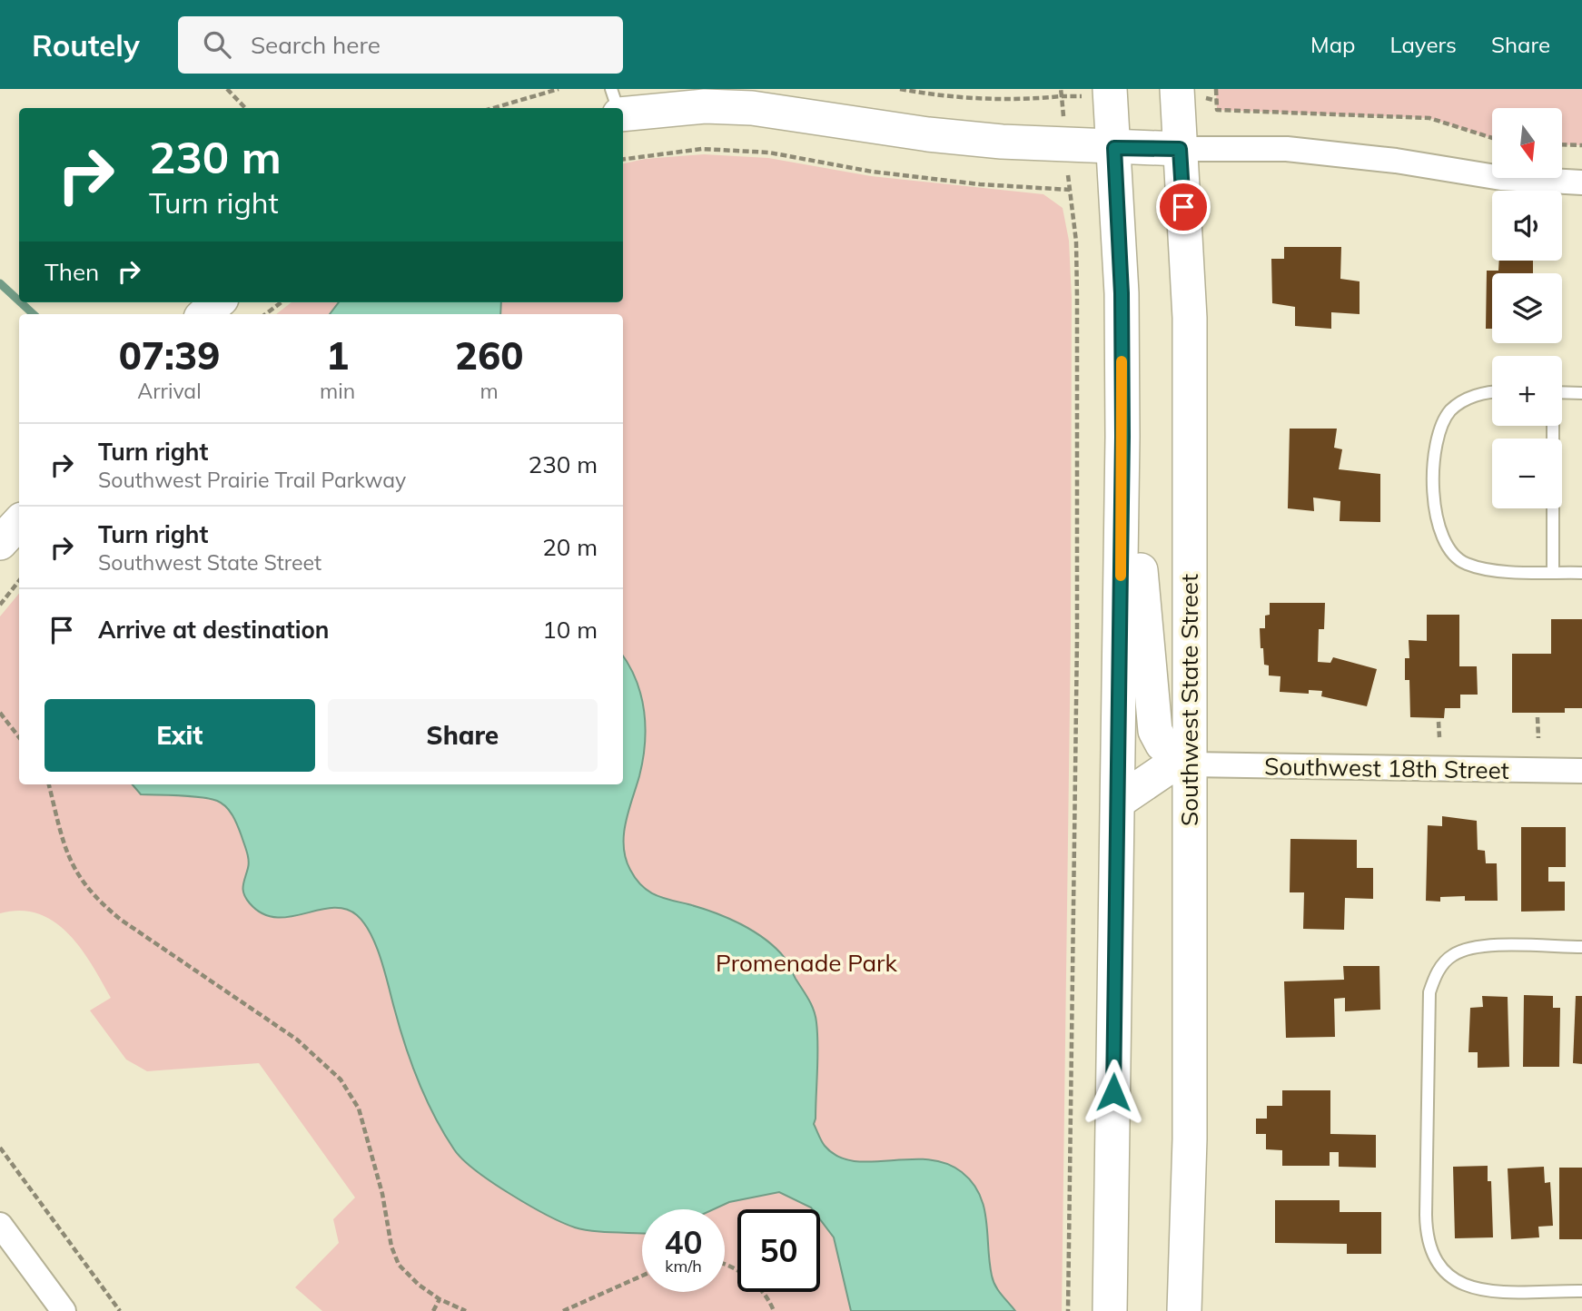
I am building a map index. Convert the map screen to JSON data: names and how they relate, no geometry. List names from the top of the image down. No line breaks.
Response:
{"streets":{"main road":["Southwest State Street"],"street":["Southwest 18th Street"]},"crossings":[["Southwest State Street","Southwest 18th Street"]],"parks":["Promenade Park"],"north":"bottom","page":{"header":"Routely","search":"Search here","nav":["Map","Layers","Share"],"map_buttons":["+","−"],"turn":["230 m","Turn right"],"then":"Then","eta":["07:39","Arrival","1","min","260","m"],"list":[{"name":"Turn right","note":"Southwest Prairie Trail Parkway","value":"230 m"},{"name":"Turn right","note":"Southwest State Street","value":"20 m"},{"name":"Arrive at destination","value":"10 m"}],"buttons":["Exit","Share"],"speed":"40 km/h","limit":"50"}}
